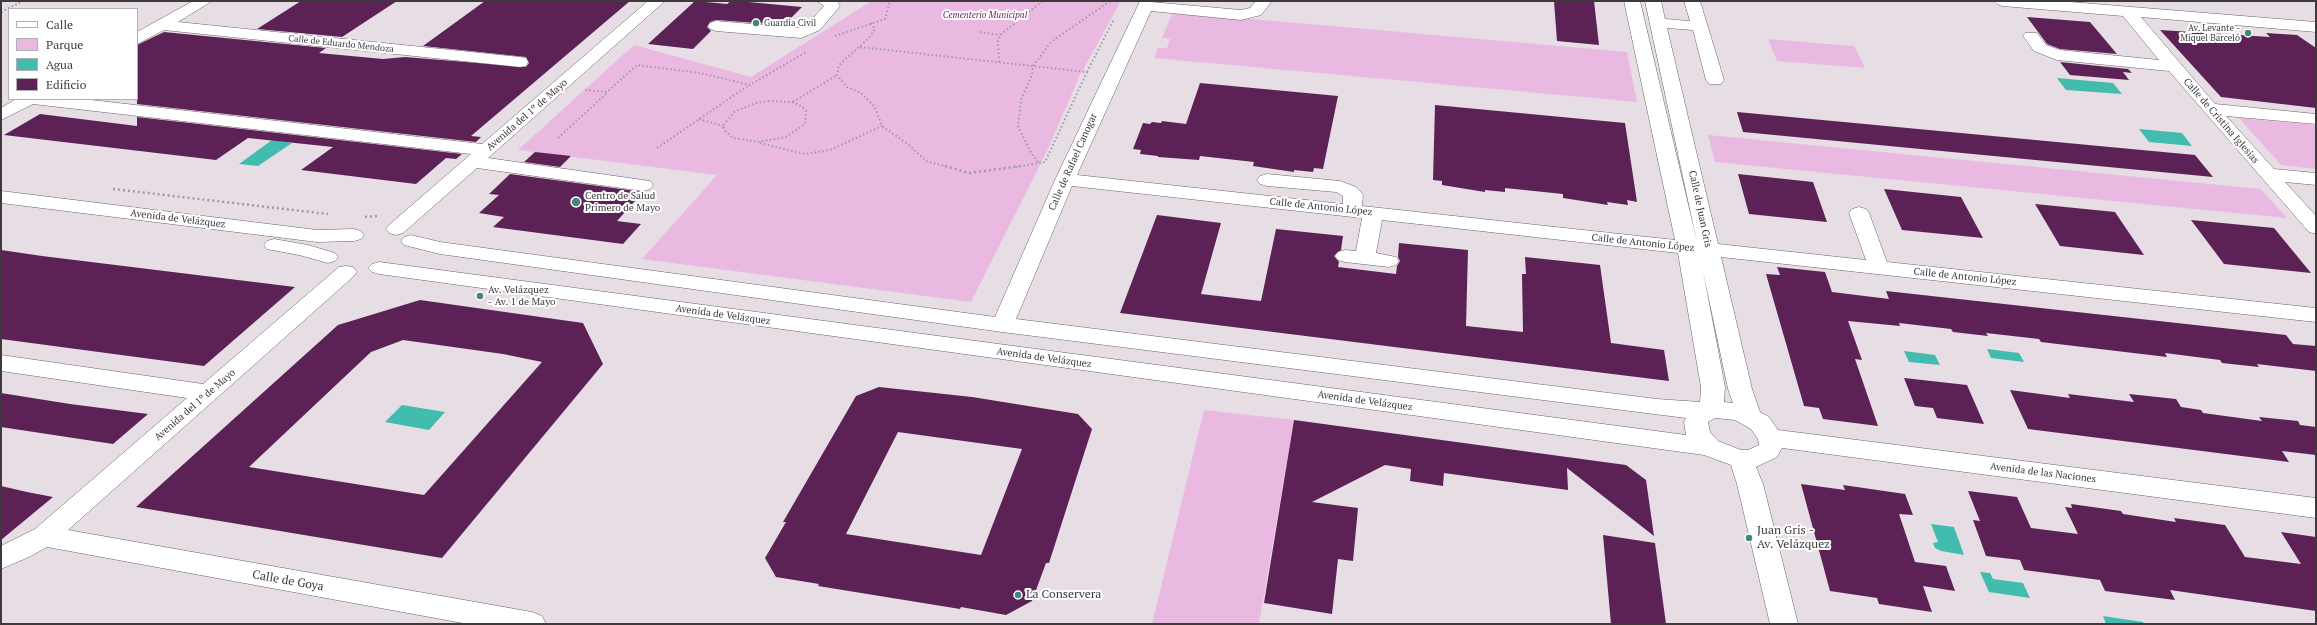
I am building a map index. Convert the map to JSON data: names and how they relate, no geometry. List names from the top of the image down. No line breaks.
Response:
{"streets":{"street":["Calle de Eduardo Mendoza","Avenida del 1º de Mayo","Calle de Cristina Iglesias","Calle de Rafael Canogar","Calle de Antonio López","Calle de Juan Gris","Avenida de Velázquez","Avenida de las Naciones","Calle de Goya"]},"crossings":[["Avenida del 1º de Mayo","Avenida de Velázquez"],["Avenida del 1º de Mayo","Calle de Goya"],["Calle de Rafael Canogar","Calle de Antonio López"],["Calle de Antonio López","Calle de Juan Gris"],["Calle de Juan Gris","Avenida de Velázquez"],["Calle de Juan Gris","Avenida de las Naciones"],["Avenida de Velázquez","Avenida de las Naciones"]],"parks":["Cementerio Municipal"],"places":["Guardia Civil","Av. Levante - Miquel Barceló","Centro de Salud Primero de Mayo","Av. Velázquez - Av. 1 de Mayo","Juan Gris - Av. Velázquez","La Conservera"],"legend":["Calle","Parque","Agua","Edificio"]}
